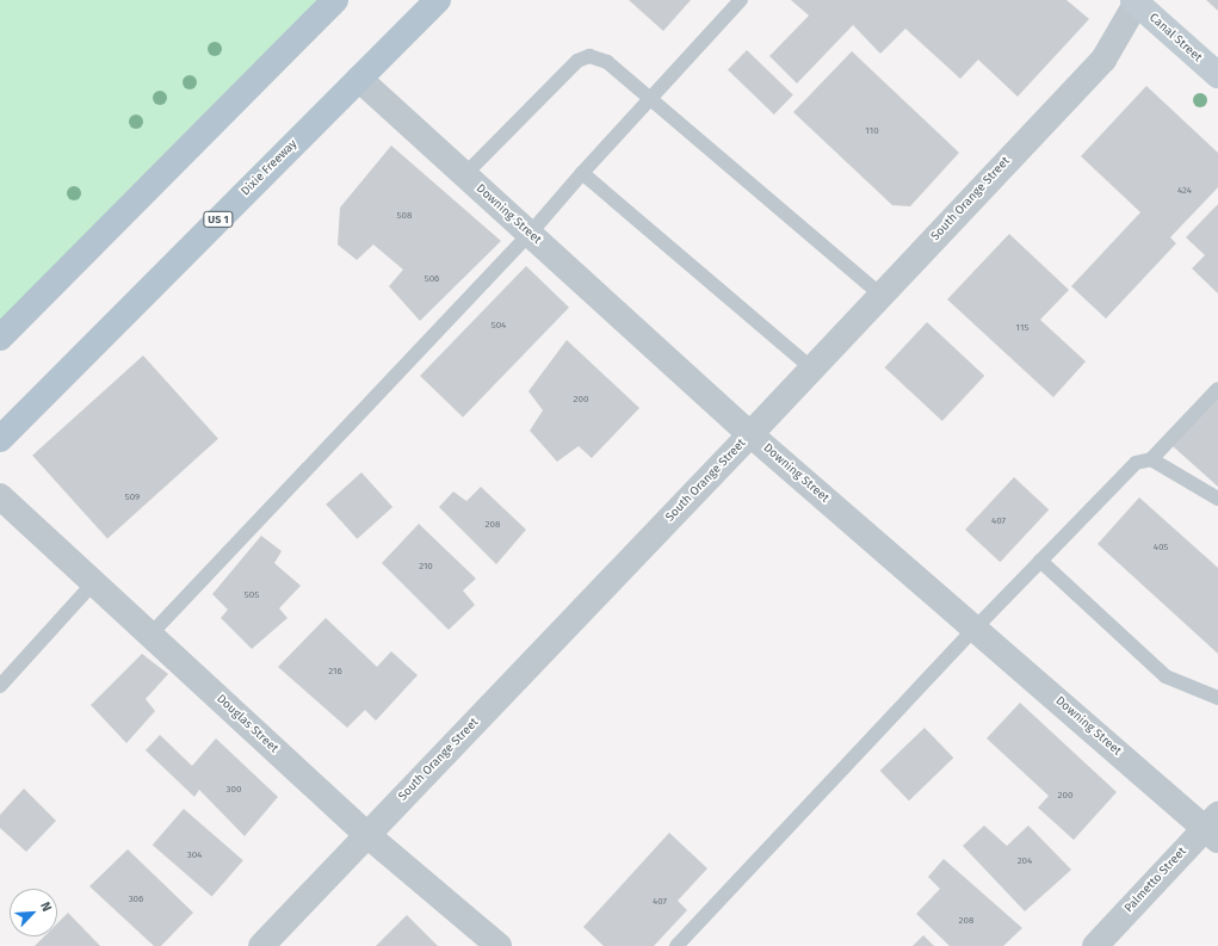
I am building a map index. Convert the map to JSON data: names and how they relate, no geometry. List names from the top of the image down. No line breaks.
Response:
{"streets":{"main road":["Canal Street","Dixie Freeway","US 1"],"street":["South Orange Street","Downing Street","Douglas Street","Palmetto Street"]},"crossings":[["Canal Street","South Orange Street"],["Dixie Freeway","Downing Street"],["South Orange Street","Downing Street"],["South Orange Street","Douglas Street"],["Downing Street","Palmetto Street"]],"house_numbers":["110","424","508","506","504","115","200","509","407","208","405","210","505","216","300","200","304","204","306","407","208"],"north":"top right"}
